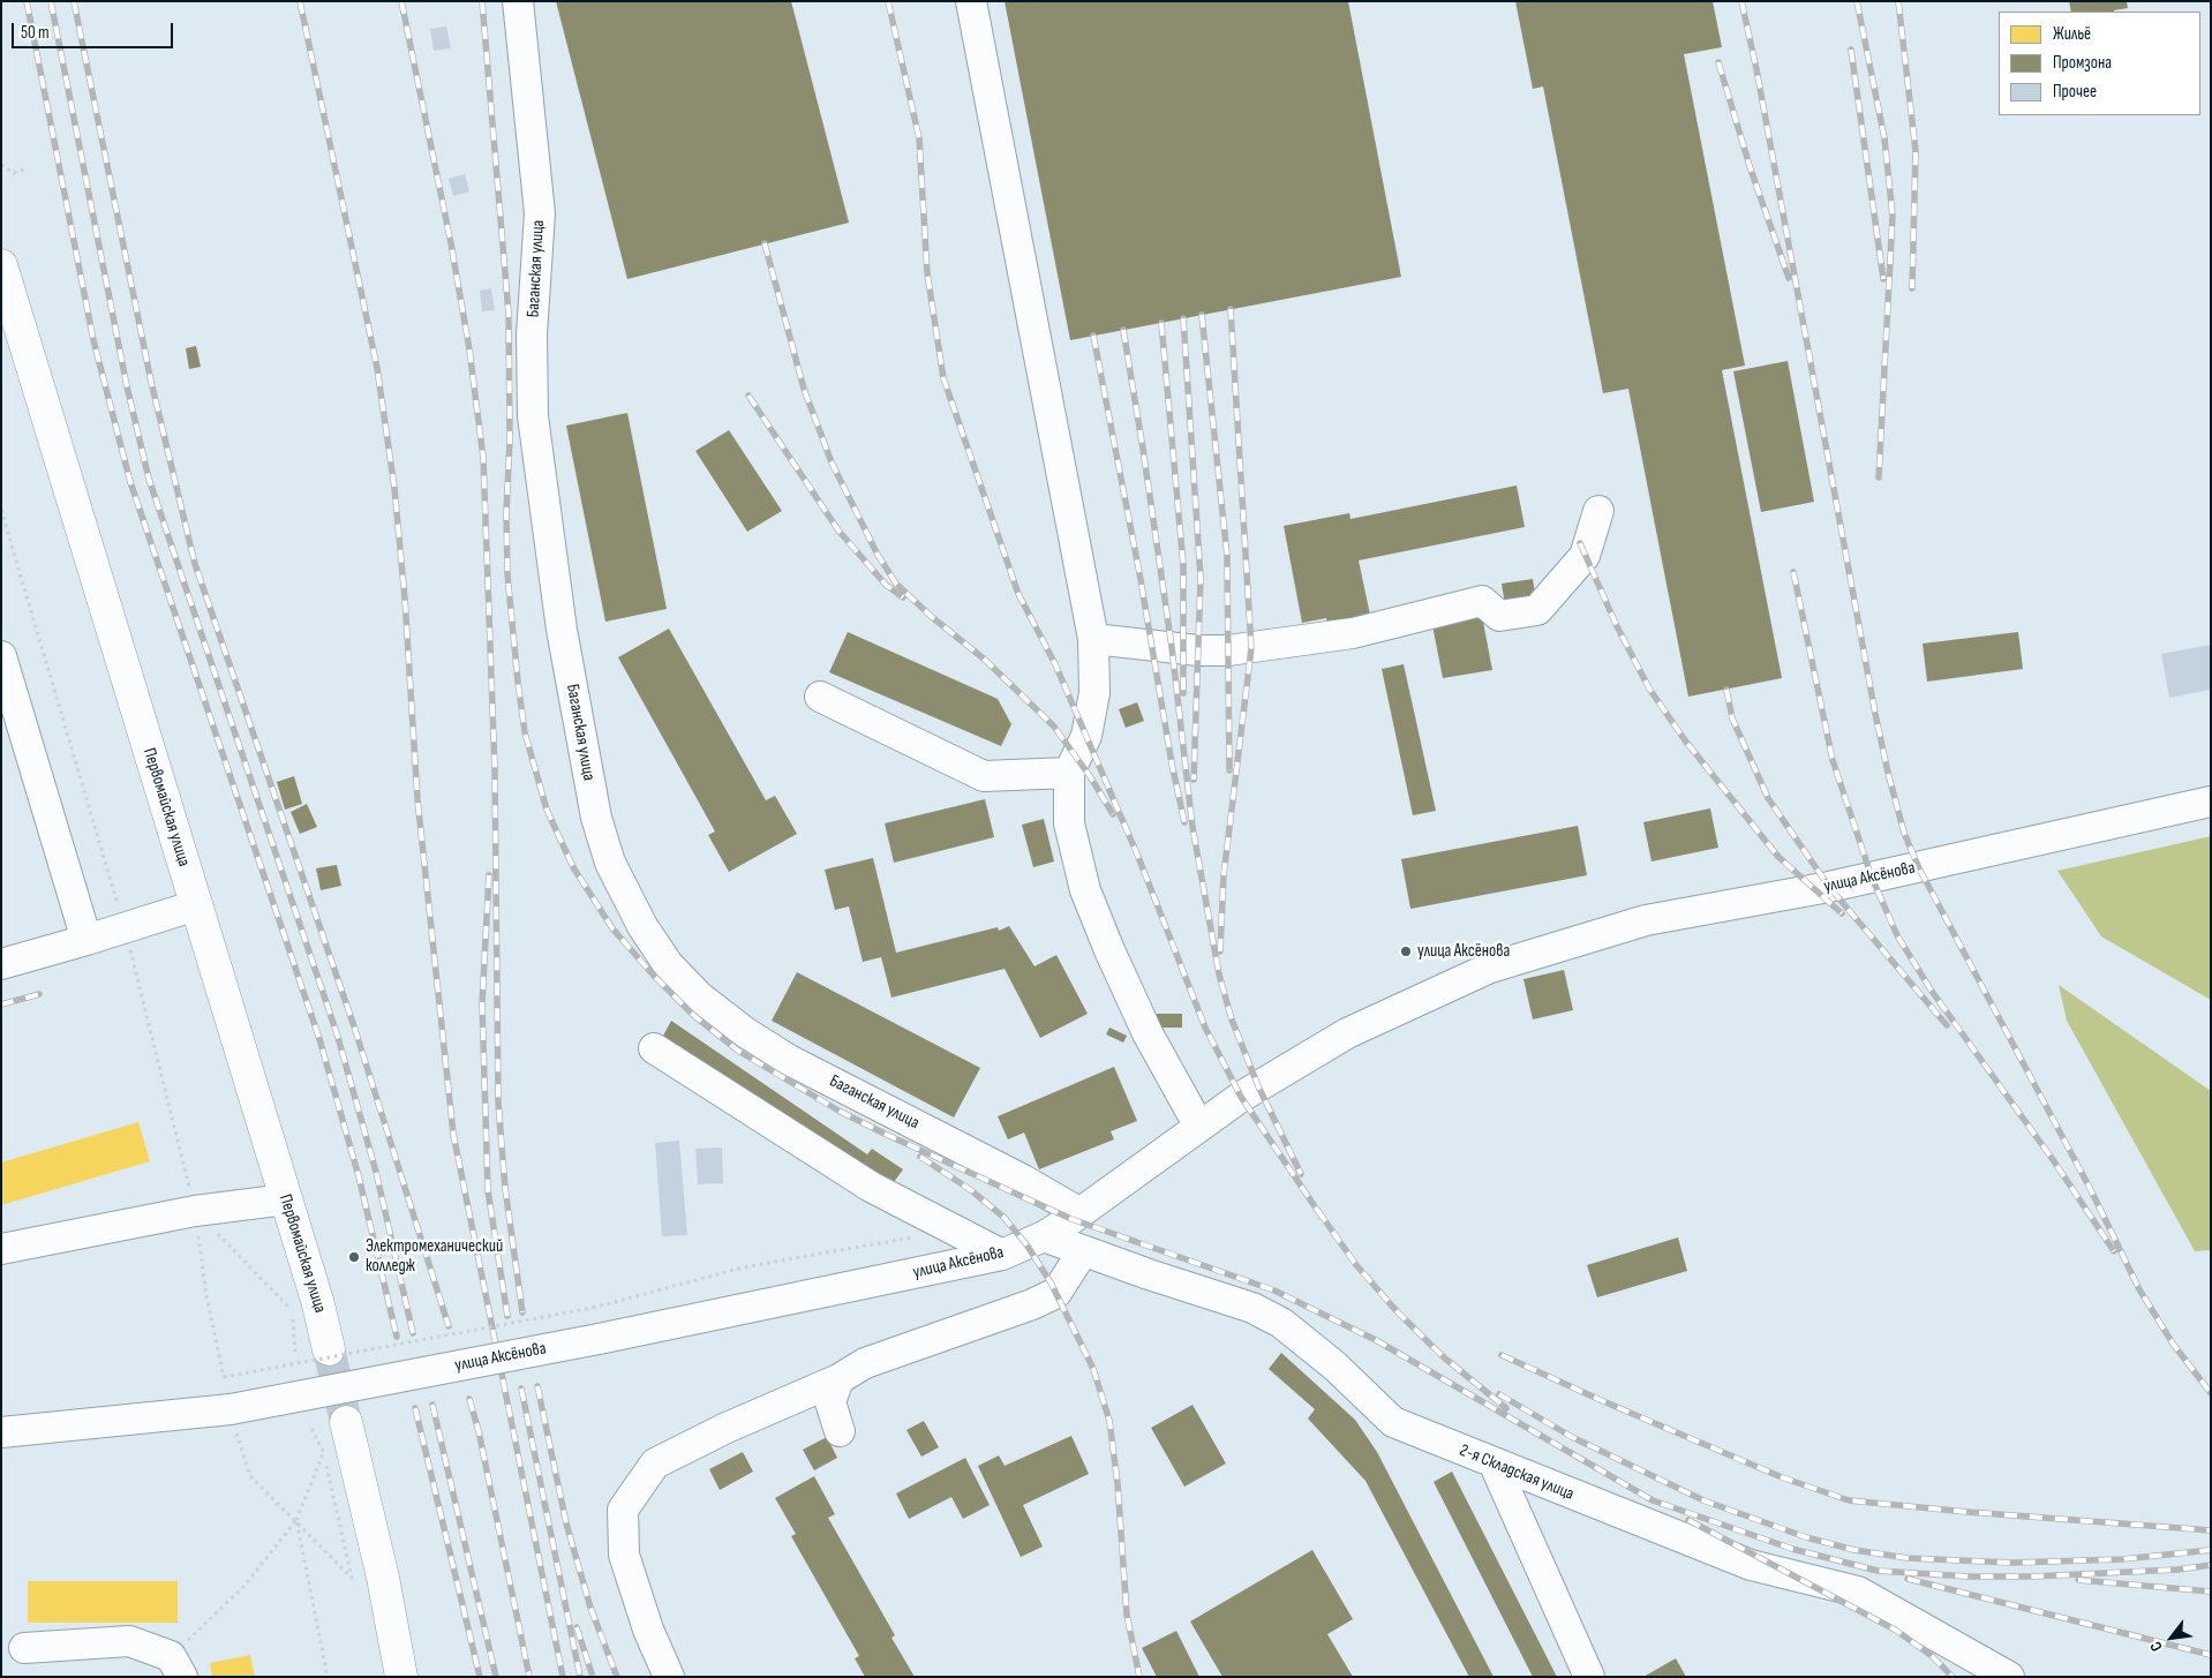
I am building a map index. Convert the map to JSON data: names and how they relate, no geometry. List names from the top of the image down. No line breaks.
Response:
{"streets":{"main road":["Первомайская улица"],"street":["Баганская улица","улица Аксёнова","2-я Складская улица"]},"crossings":[["Баганская улица","улица Аксёнова"],["улица Аксёнова","2-я Складская улица"]],"places":["улица Аксёнова","Электромеханический колледж"],"legend":["Жильё","Промзона","Прочее"],"scale_bar":"50 m","north":"bottom left"}
